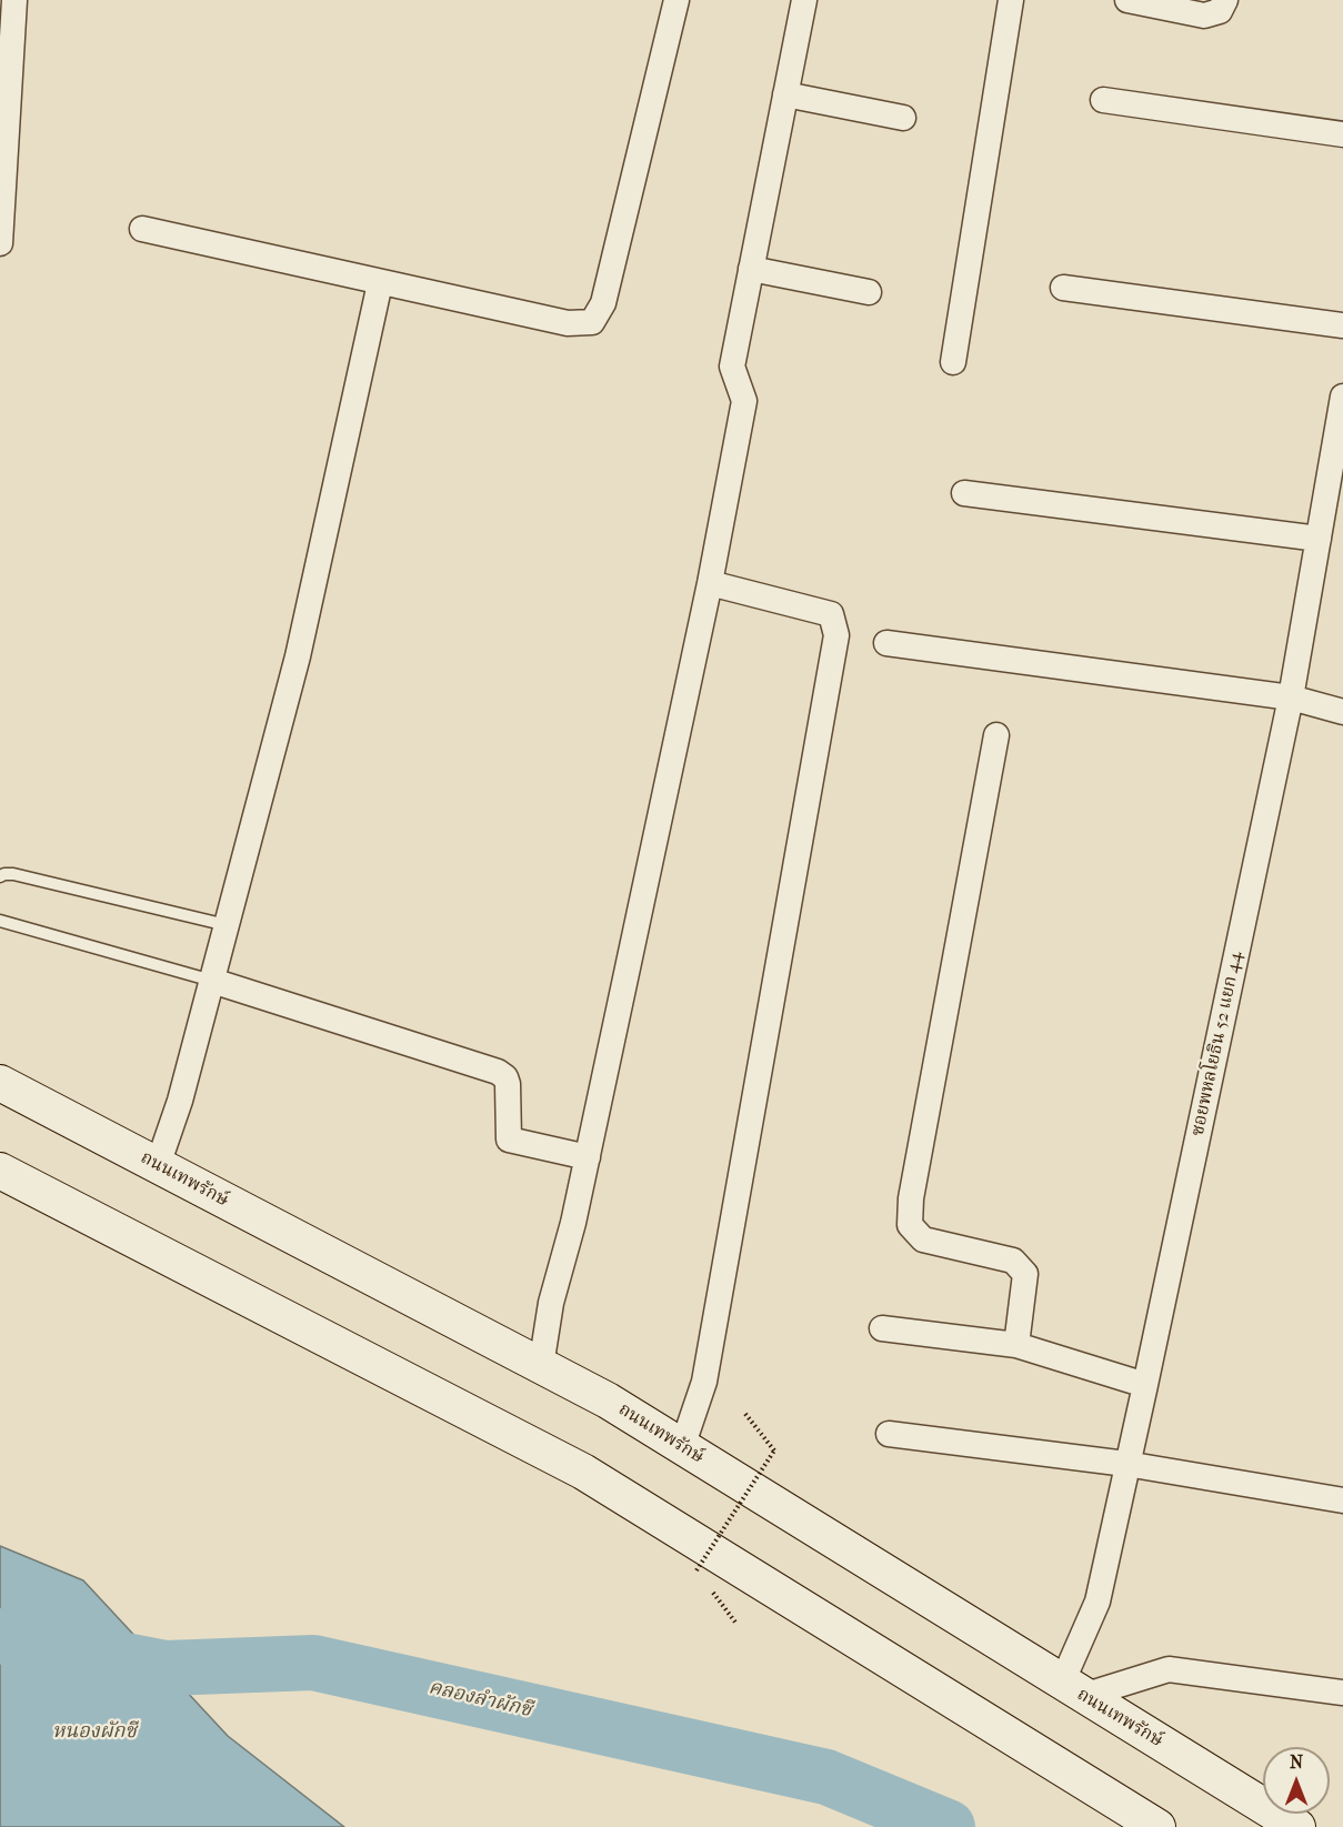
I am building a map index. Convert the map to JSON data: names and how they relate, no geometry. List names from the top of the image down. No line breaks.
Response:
{"streets":{"main road":["ถนนเทพรักษ์"],"street":["ซอยพหลโยธิน 52 แยก 44"]},"crossings":[["ซอยพหลโยธิน 52 แยก 44","ถนนเทพรักษ์"]],"water":["คลองลำผักชี","หนองผักชี"],"north":"top"}
